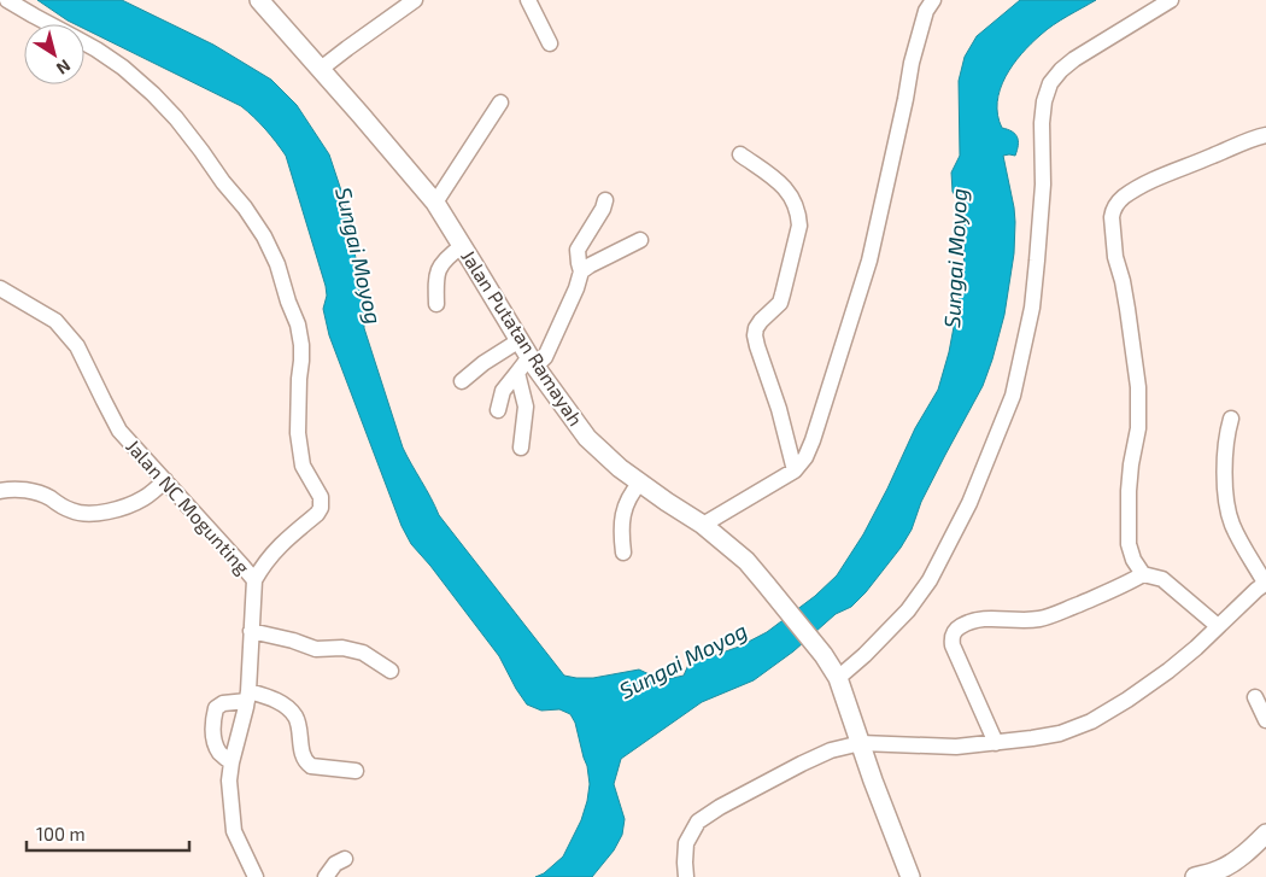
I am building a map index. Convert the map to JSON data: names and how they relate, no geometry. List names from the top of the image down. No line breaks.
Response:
{"streets":{"main road":["Jalan Putatan Ramayah"],"street":["Jalan NC Mogunting"]},"water":["Sungai Moyog"],"scale_bar":"100 m","north":"bottom right"}
